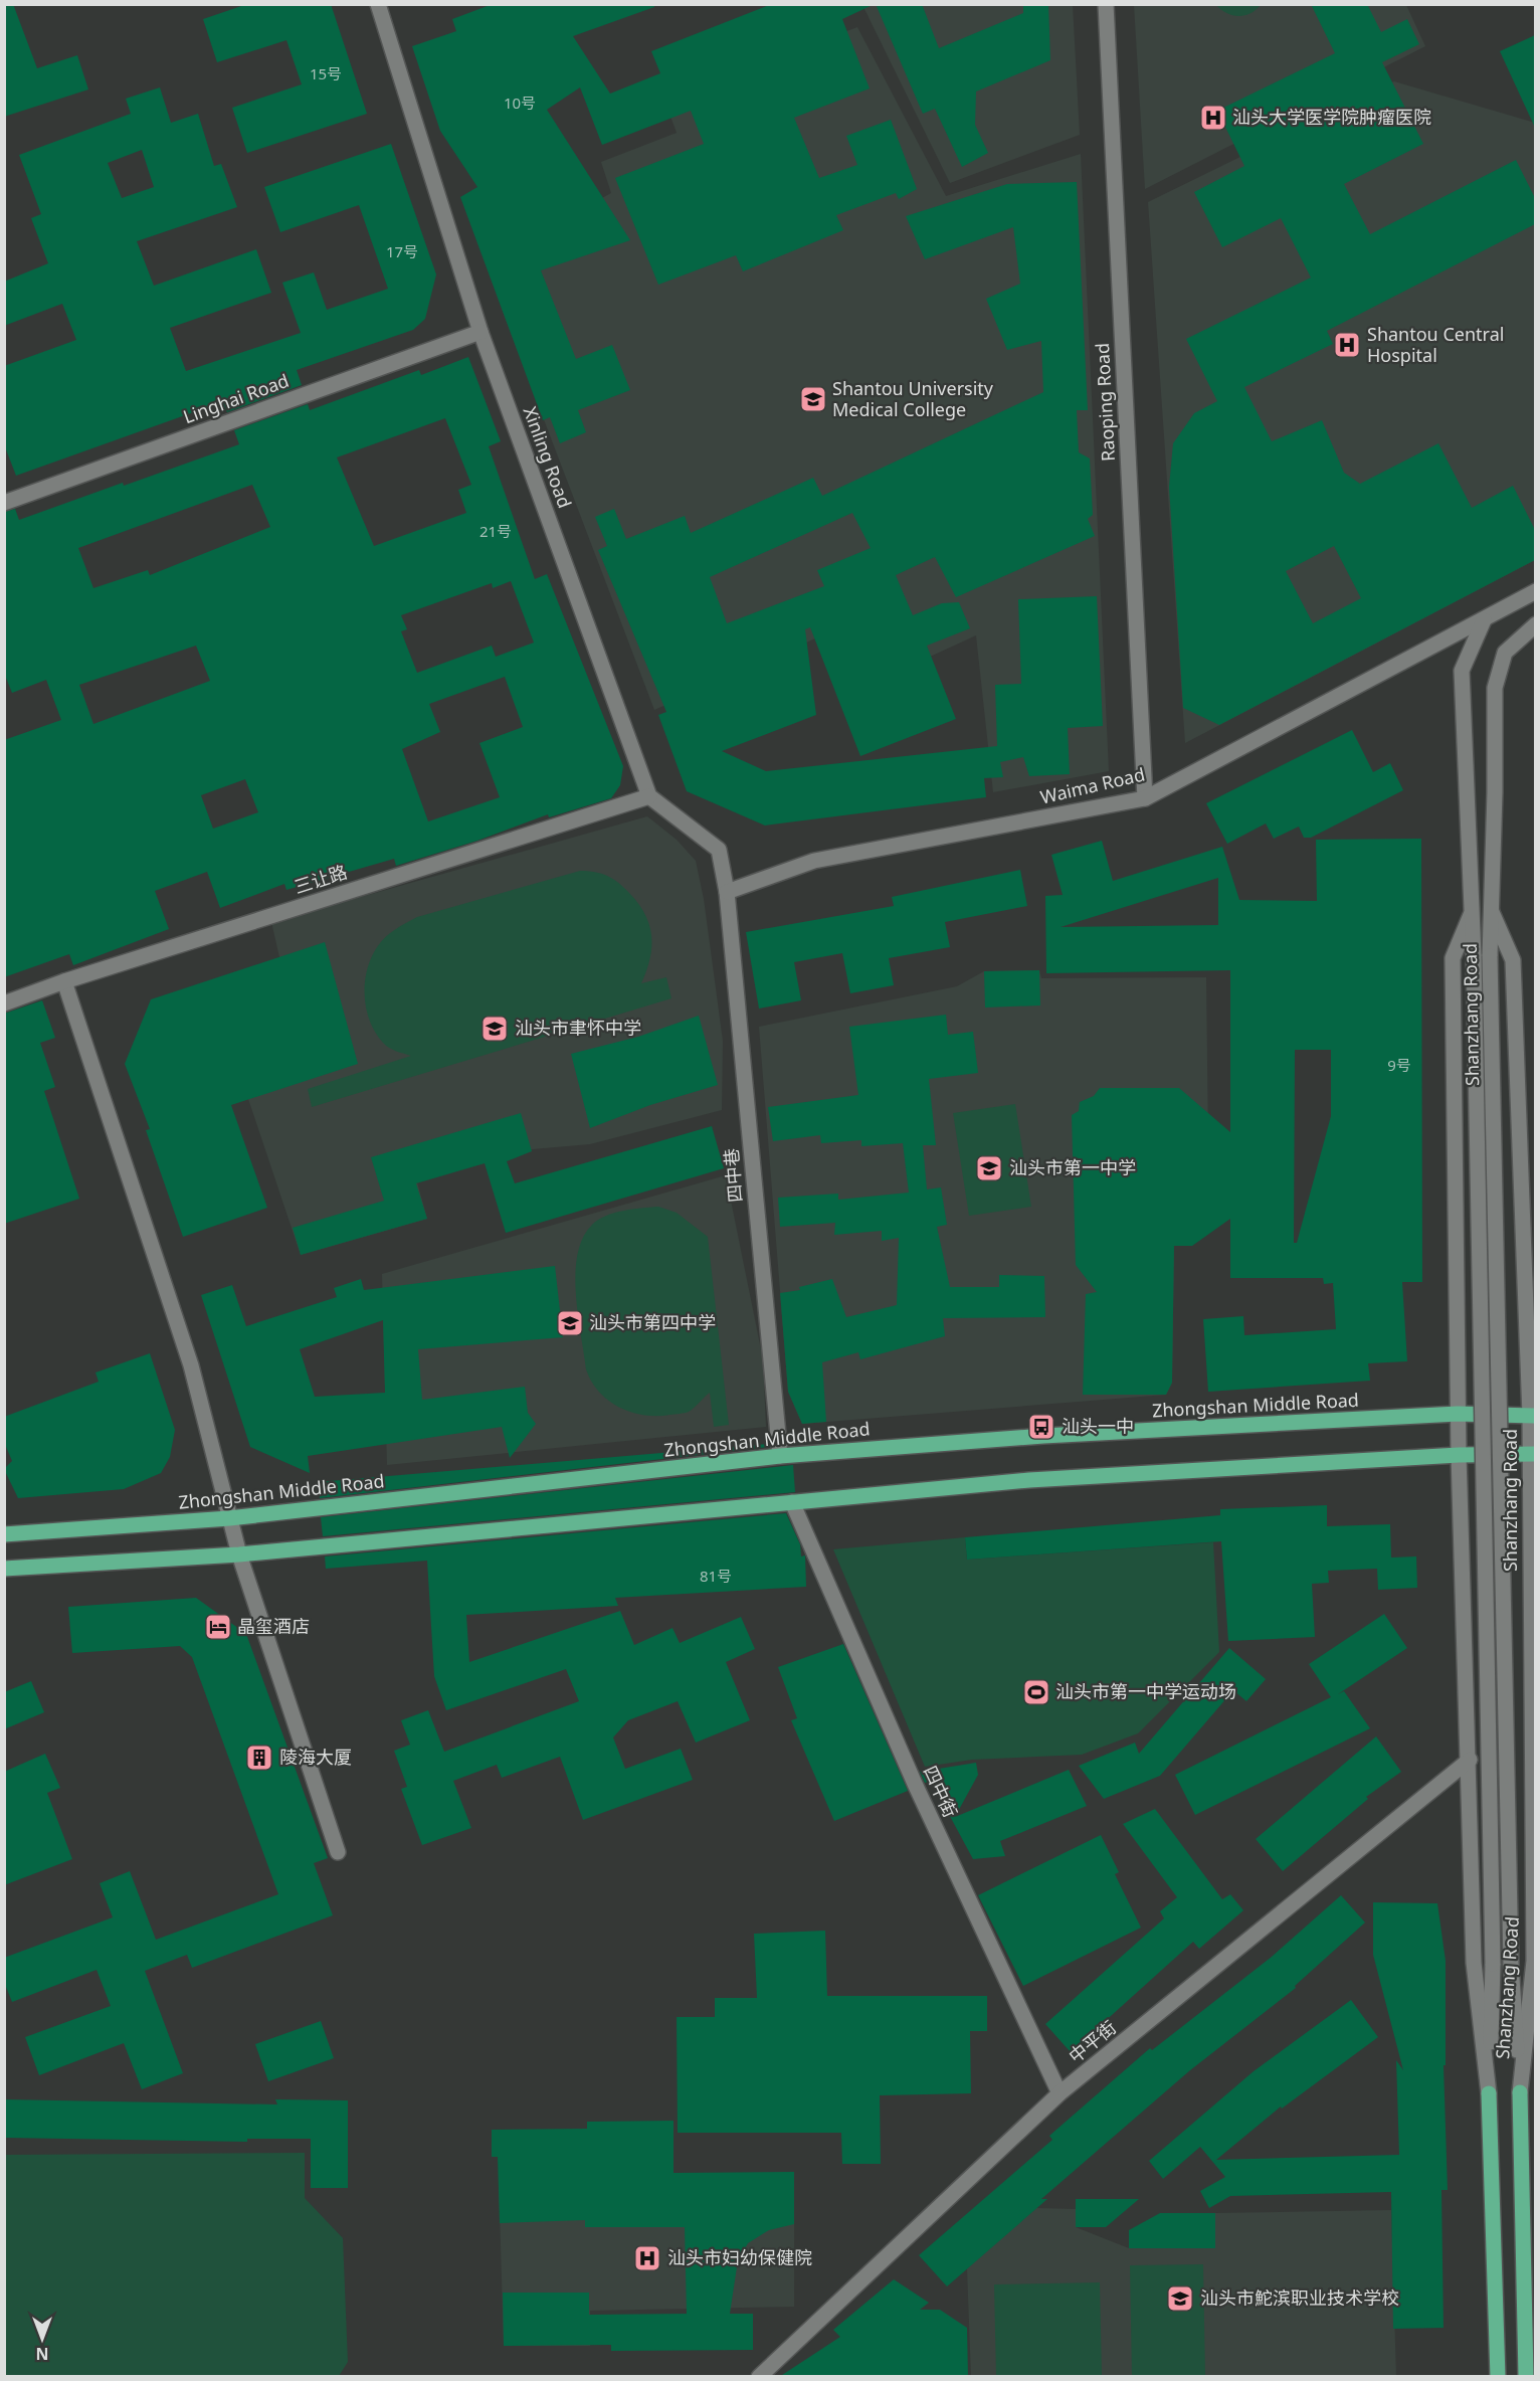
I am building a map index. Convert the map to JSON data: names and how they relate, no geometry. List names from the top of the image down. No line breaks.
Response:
{"streets":{"main road":["Shanzhang Road","Zhongshan Middle Road"],"street":["Linghai Road","Raoping Road","Xinling Road","Waima Road","三让路","四中巷","四中街","中平街"]},"crossings":[["Linghai Road","Xinling Road"],["Raoping Road","Waima Road"],["Xinling Road","三让路"],["Waima Road","Shanzhang Road"],["Waima Road","四中巷"],["Shanzhang Road","Zhongshan Middle Road"],["Shanzhang Road","中平街"],["四中巷","Zhongshan Middle Road"],["四中街","中平街"]],"places":{"hospital":["汕头大学医学院肿瘤医院","Shantou Central Hospital","汕头市妇幼保健院"],"school or university":["Shantou University Medical College","汕头市聿怀中学","汕头市第一中学","汕头市第四中学","汕头市鮀滨职业技术学校"],"bus stop":["汕头一中"],"hotel":["晶玺酒店"],"sports":["汕头市第一中学运动场"],"building":["陵海大厦"]},"house_numbers":["15号","10号","17号","21号","9号","81号"],"north":"bottom"}
